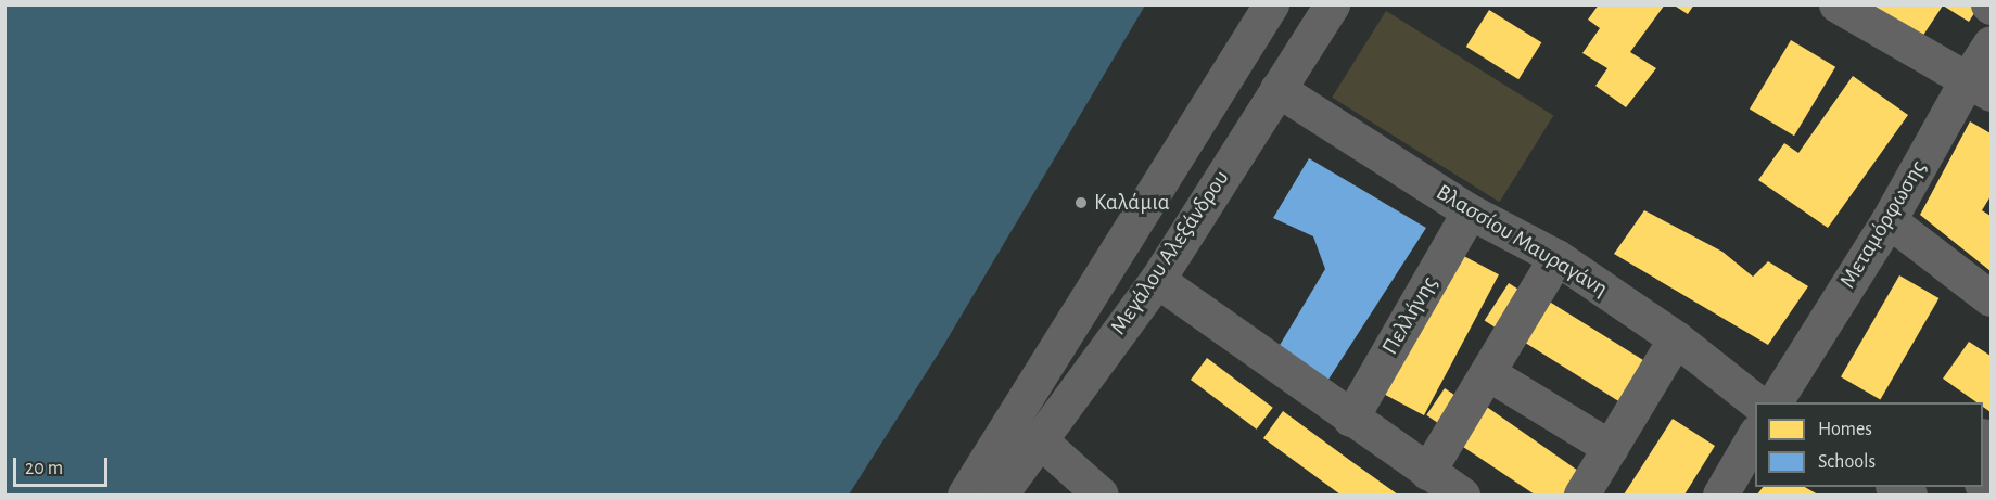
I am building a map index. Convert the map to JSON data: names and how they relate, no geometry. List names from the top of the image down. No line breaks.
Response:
{"streets":{"street":["Μεταμόρφωσης","Βλασσίου Μαυραγάνη","Μεγάλου Αλεξάνδρου","Πελλήνης"]},"crossings":[["Βλασσίου Μαυραγάνη","Μεγάλου Αλεξάνδρου"],["Βλασσίου Μαυραγάνη","Πελλήνης"]],"places":["Καλάμια"],"legend":["Homes","Schools"],"scale_bar":"20 m"}
